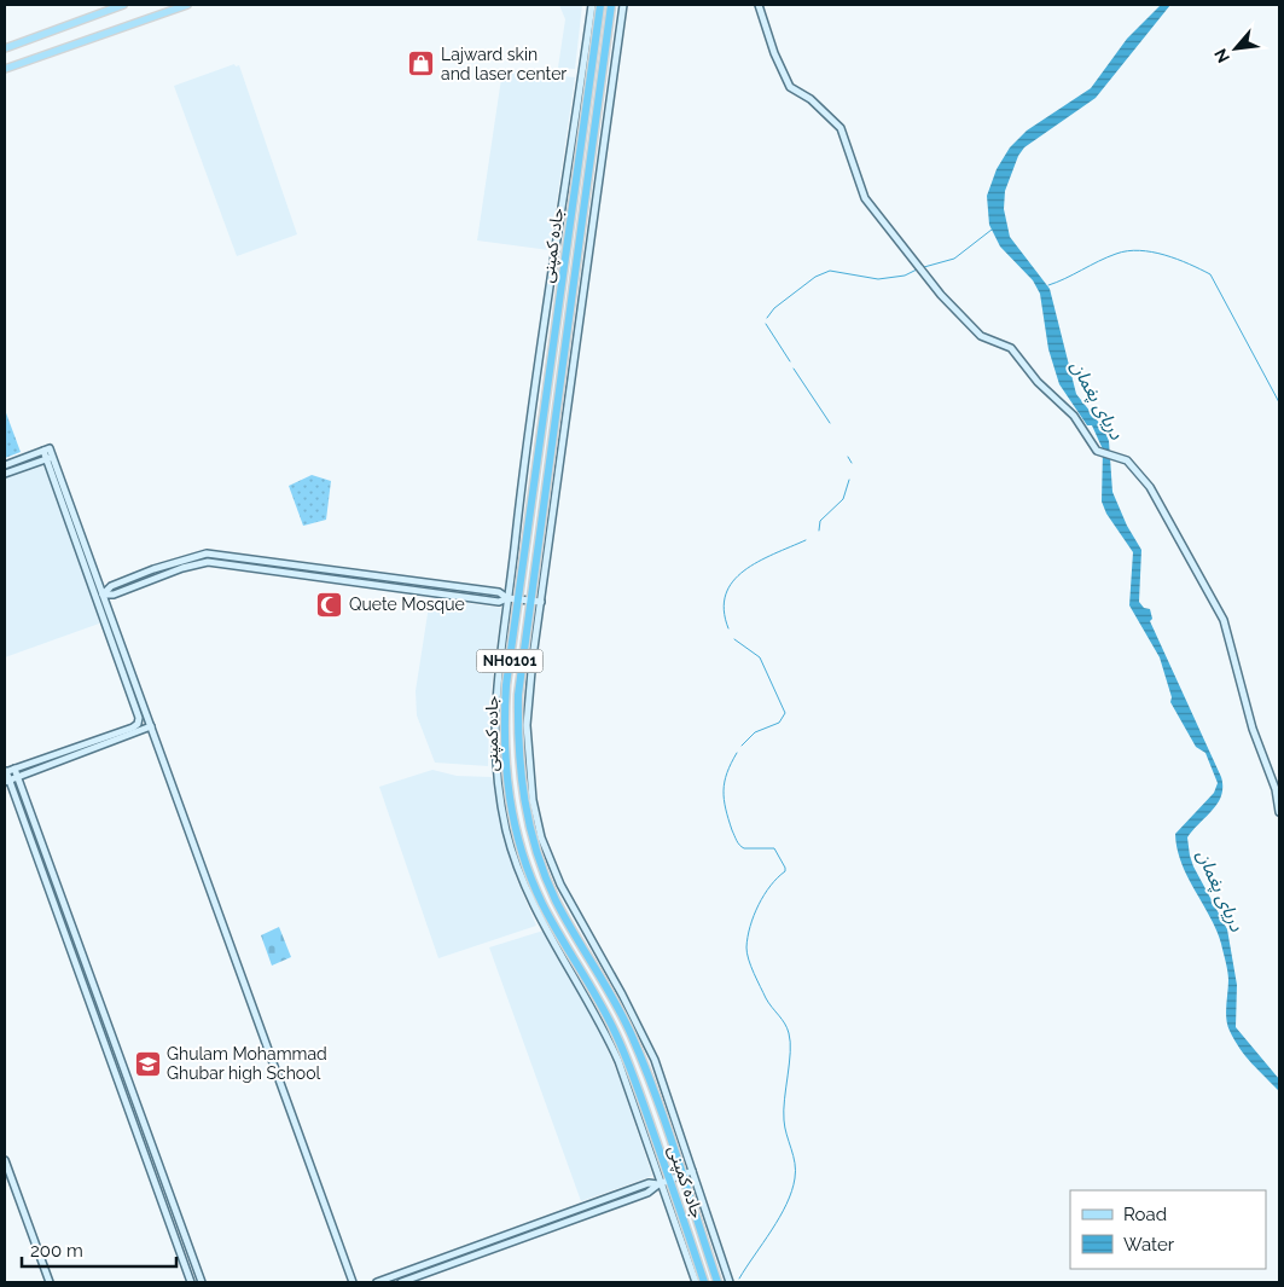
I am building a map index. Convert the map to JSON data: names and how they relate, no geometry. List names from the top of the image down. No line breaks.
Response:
{"streets":{"highway":["جاده کمپنی","NH0101"]},"water":["دریای پغمان"],"places":{"shop":["Lajward skin and laser center"],"mosque":["Quete Mosque"],"school or university":["Ghulam Mohammad Ghubar high School"]},"legend":["Road","Water"],"scale_bar":"200 m","north":"bottom left"}
